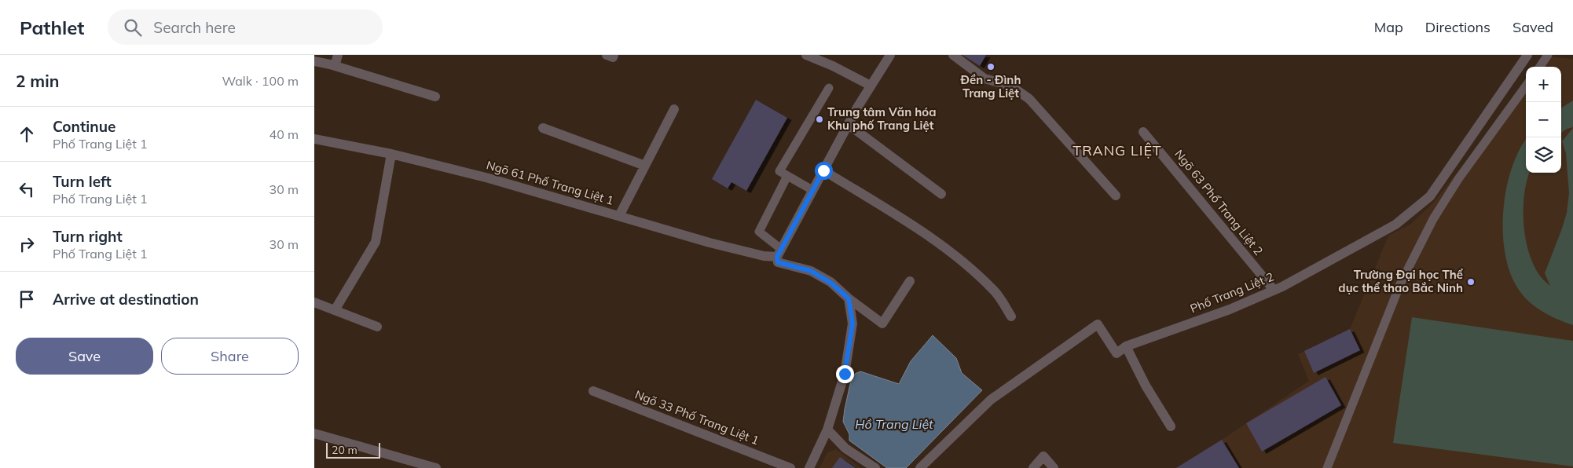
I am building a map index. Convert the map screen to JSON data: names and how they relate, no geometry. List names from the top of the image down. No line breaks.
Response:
{"streets":{"street":["Ngõ 61 Phố Trang Liệt 1","Ngõ 63 Phố Trang Liệt 2","Phố Trang Liệt 2","Ngõ 33 Phố Trang Liệt 1"]},"crossings":[["Ngõ 63 Phố Trang Liệt 2","Phố Trang Liệt 2"]],"districts":["TRANG LIỆT"],"water":["Hồ Trang Liệt"],"places":["Đền - Đình Trang Liệt","Trung tâm Văn hóa Khu phố Trang Liệt","Trường Đại học Thể dục thể thao Bắc Ninh"],"scale_bar":"20 m","page":{"header":"Pathlet","search":"Search here","nav":["Map","Directions","Saved"],"heading":["2 min","Walk · 100 m"],"map_buttons":["+","−"],"list":[["Continue","Phố Trang Liệt 1","40 m"],["Turn left","Phố Trang Liệt 1","30 m"],["Turn right","Phố Trang Liệt 1","30 m"],"Arrive at destination"],"buttons":["Save","Share"],"scale":"20 m"}}
